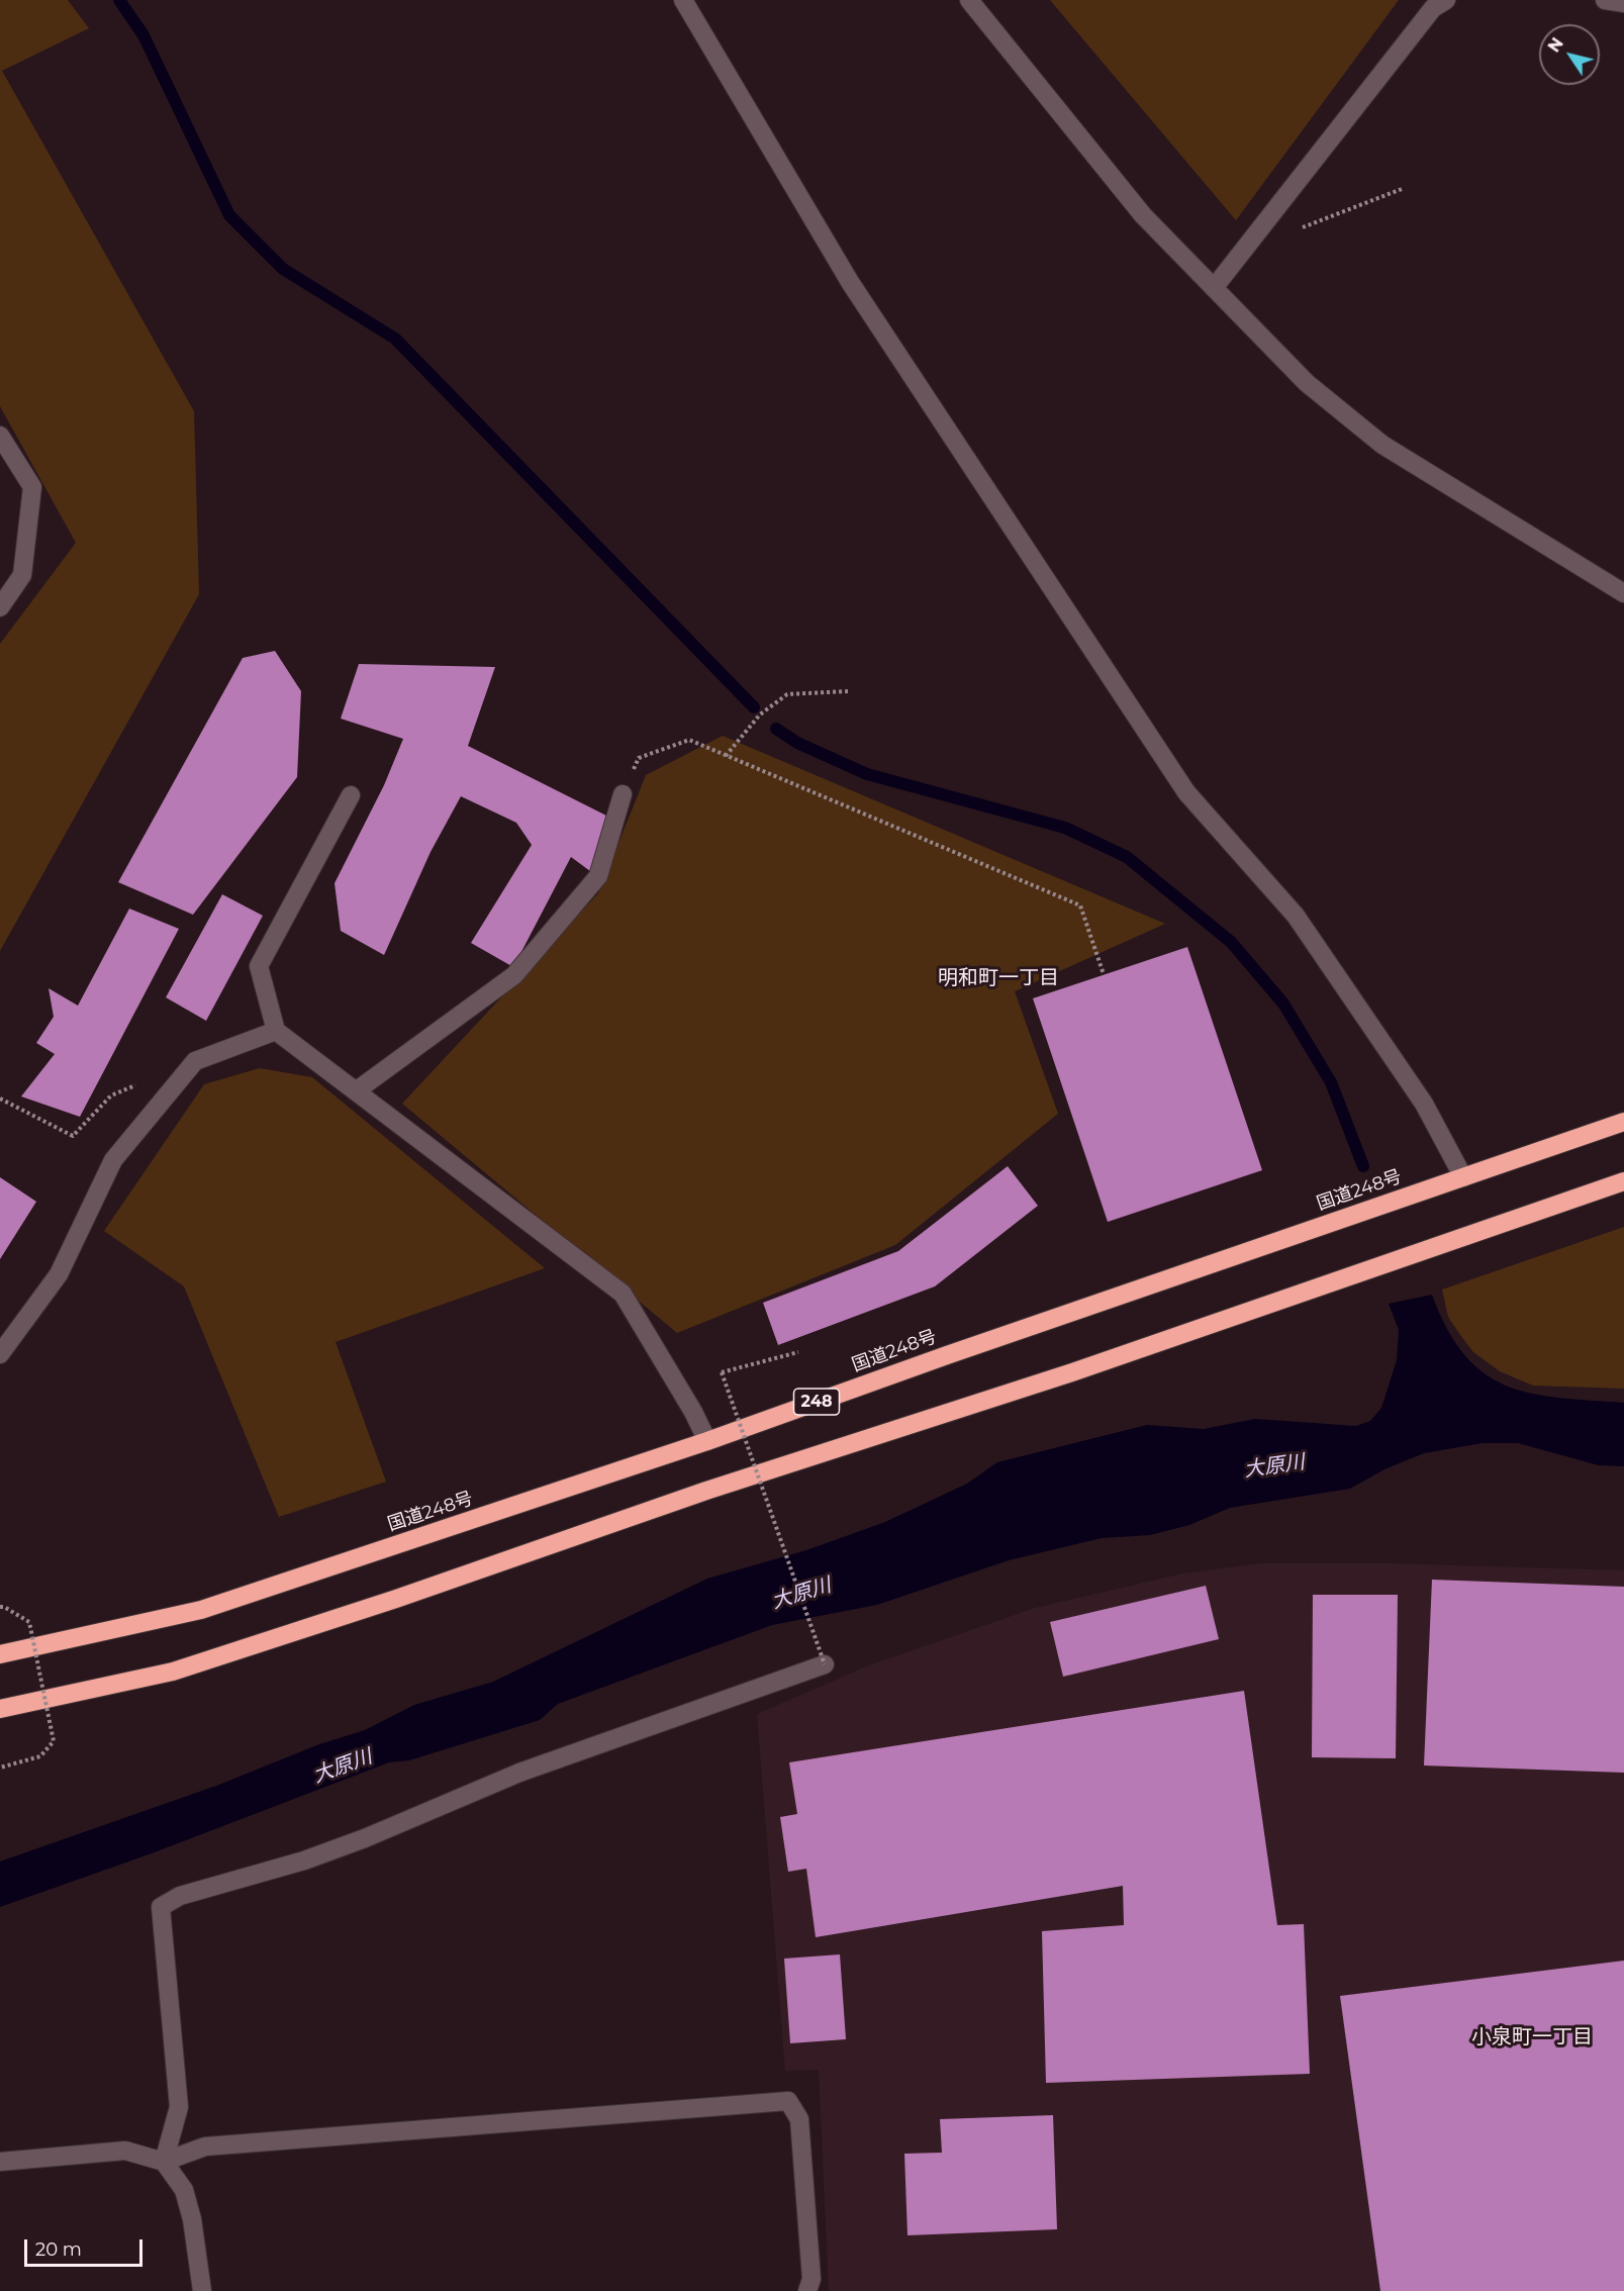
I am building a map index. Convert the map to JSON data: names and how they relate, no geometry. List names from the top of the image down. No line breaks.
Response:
{"streets":{"highway":["国道248号","248"]},"districts":["明和町一丁目","小泉町一丁目"],"water":["大原川"],"scale_bar":"20 m","north":"top left"}
